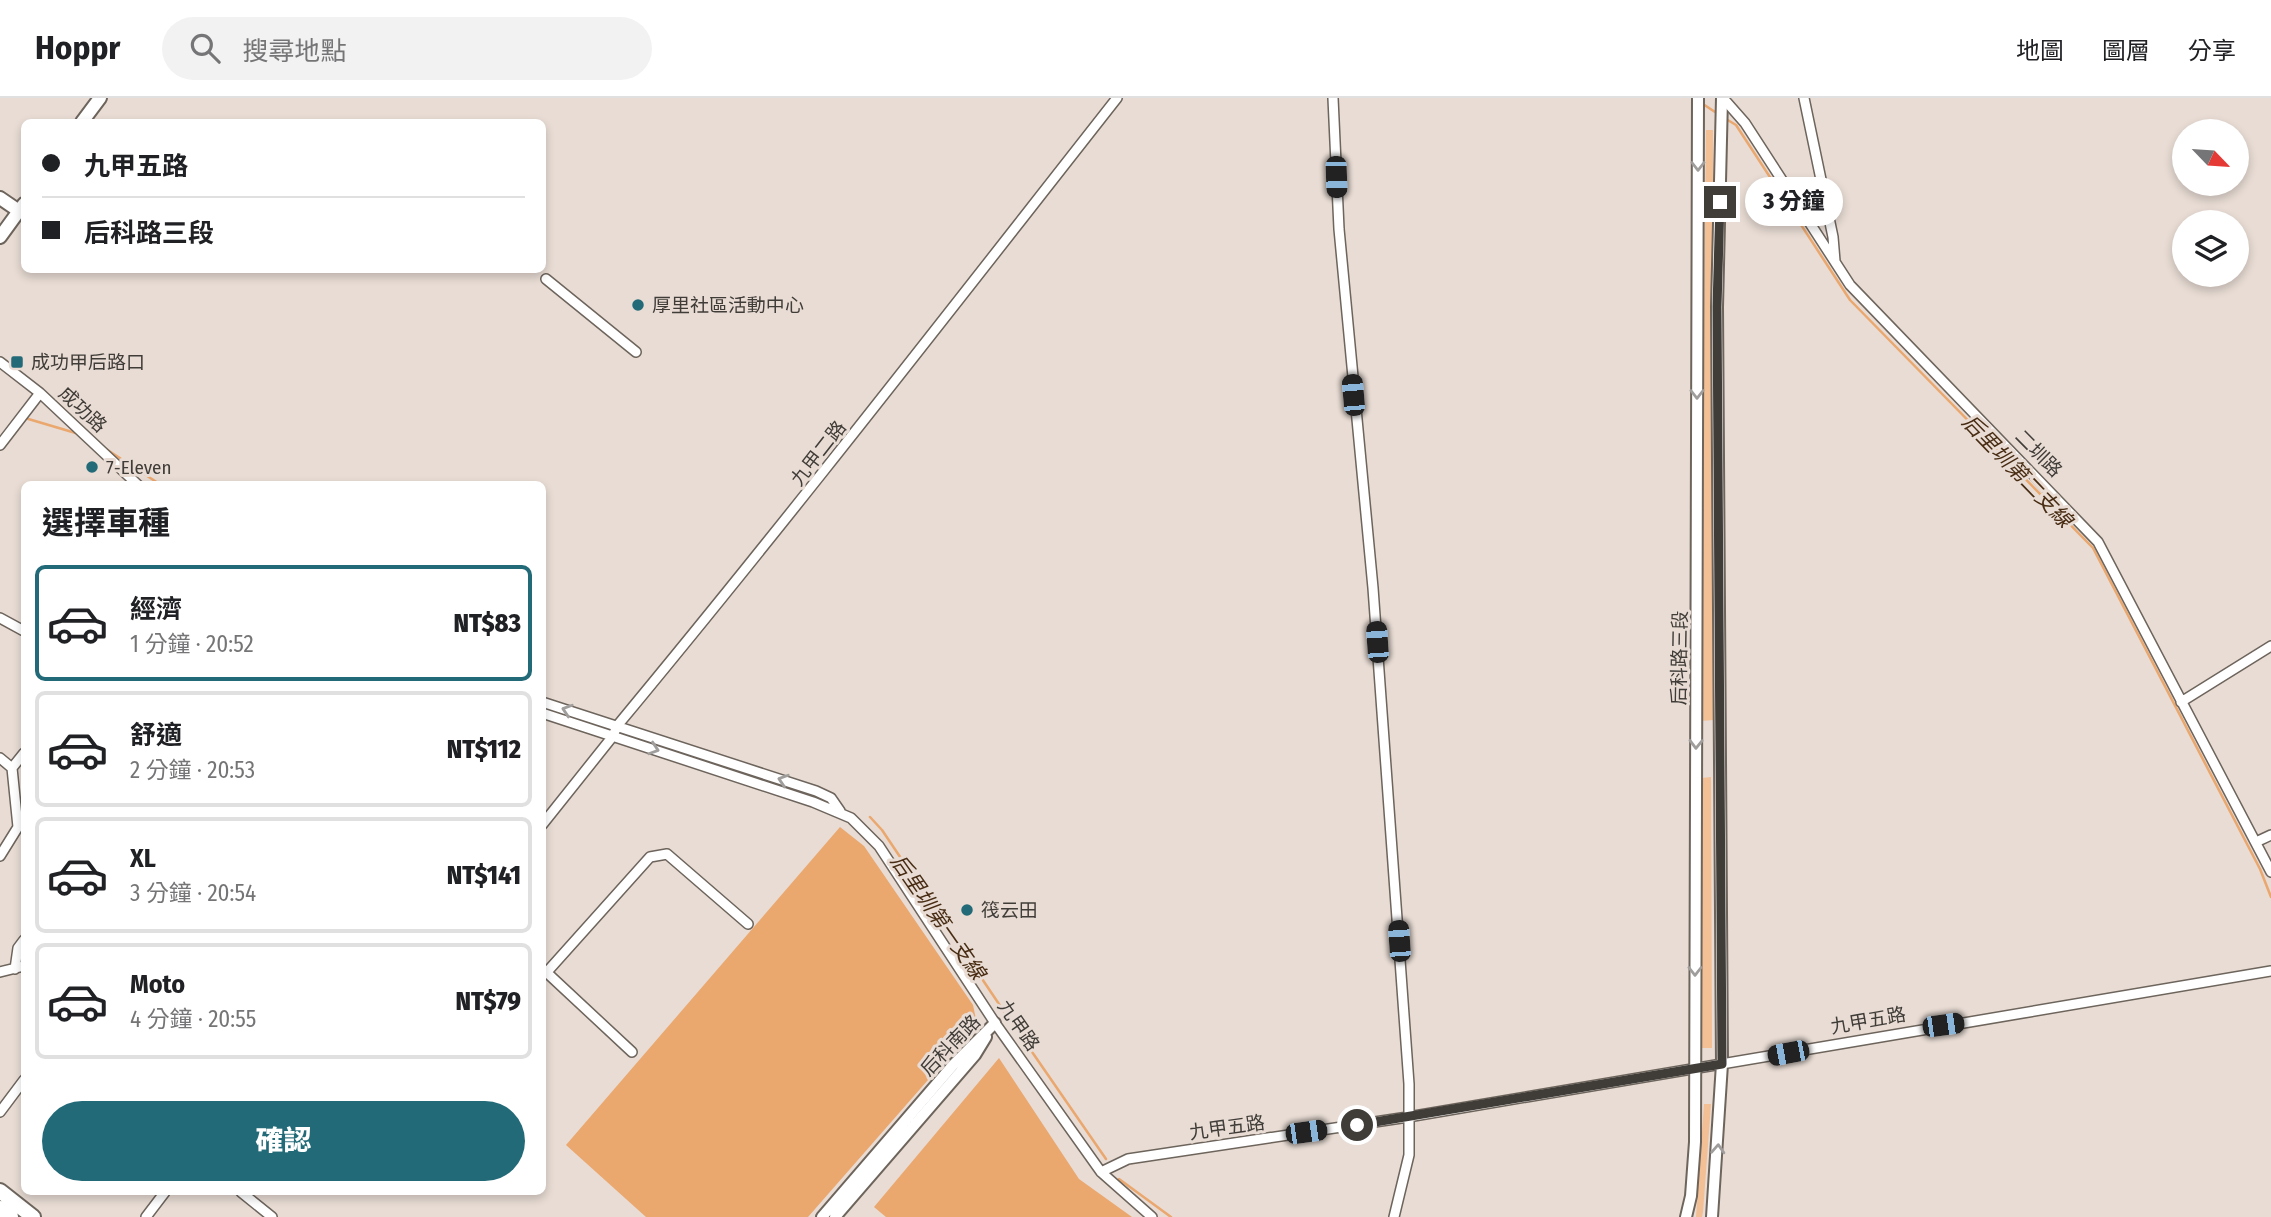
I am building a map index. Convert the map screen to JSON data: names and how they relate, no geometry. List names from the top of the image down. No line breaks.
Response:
{"streets":{"street":["成功路","九甲二路","二圳路","后科路三段","九甲五路","九甲路","后科南路"]},"crossings":[["九甲二路","九甲路"],["二圳路","后科路三段"],["后科路三段","九甲五路"],["九甲五路","九甲路"],["九甲路","后科南路"]],"water":["后里圳第二支線","后里圳第一支線"],"places":{"other":["厚里社區活動中心","7-Eleven","筏云田"],"transit":["成功甲后路口"]},"north":"bottom right","page":{"header":"Hoppr","search":"搜尋地點","nav":["地圖","圖層","分享"],"banner":["九甲五路","后科路三段"],"bubble":"3 分鐘","heading":"選擇車種","list":[{"name":"經濟","note":"1 分鐘 · 20:52","value":"NT$83"},{"name":"舒適","note":"2 分鐘 · 20:53","value":"NT$112"},{"name":"XL","note":"3 分鐘 · 20:54","value":"NT$141"},{"name":"Moto","note":"4 分鐘 · 20:55","value":"NT$79"}],"buttons":"確認"}}
